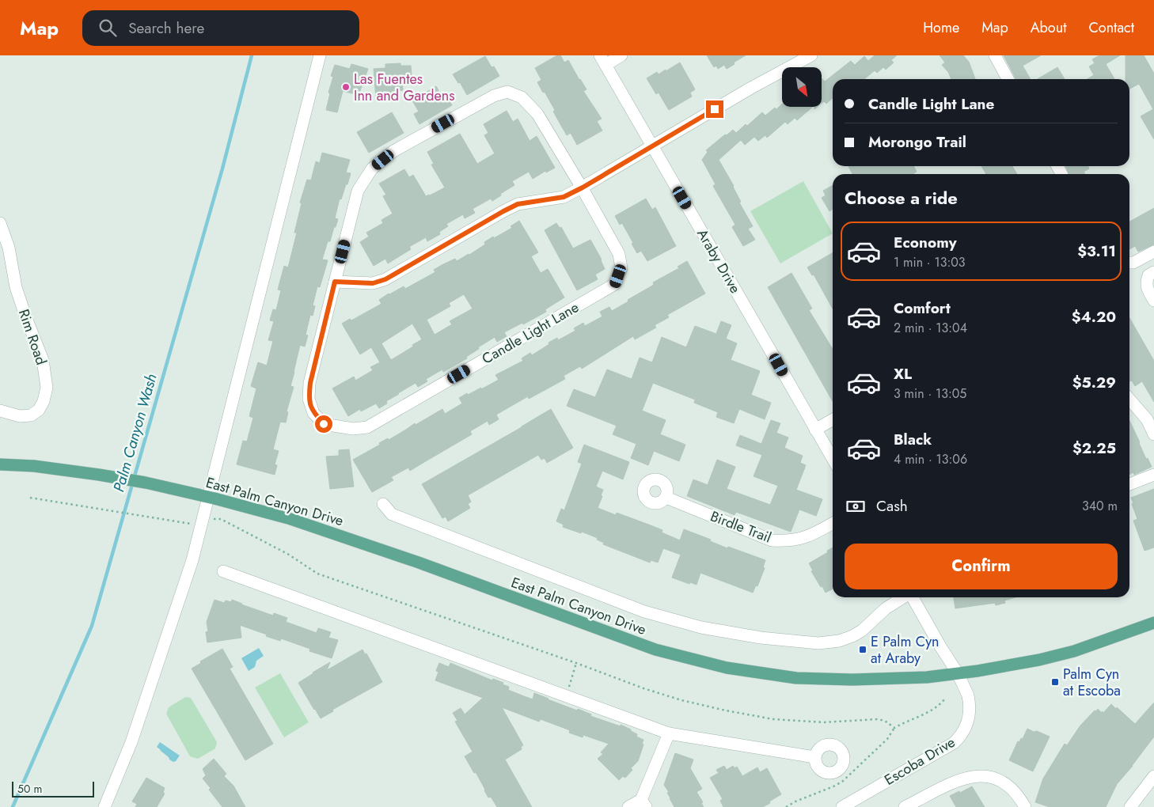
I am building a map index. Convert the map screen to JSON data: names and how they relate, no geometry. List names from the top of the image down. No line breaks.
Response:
{"streets":{"main road":["East Palm Canyon Drive"],"street":["Araby Drive","Candle Light Lane","Rim Road","Birdle Trail","Escoba Drive"]},"crossings":[["East Palm Canyon Drive","Escoba Drive"]],"water":["Palm Canyon Wash"],"places":{"other":["Las Fuentes Inn and Gardens"],"transit":["E Palm Cyn at Araby","Palm Cyn at Escoba"]},"scale_bar":"50 m","north":"bottom right","page":{"header":"Map","search":"Search here","nav":["Home","Map","About","Contact"],"banner":["Candle Light Lane","Morongo Trail"],"heading":"Choose a ride","list":[{"name":"Economy","note":"1 min · 13:03","value":"$3.11"},{"name":"Comfort","note":"2 min · 13:04","value":"$4.20"},{"name":"XL","note":"3 min · 13:05","value":"$5.29"},{"name":"Black","note":"4 min · 13:06","value":"$2.25"}],"pay":["Cash","340 m"],"buttons":"Confirm","scale":"50 m"}}
